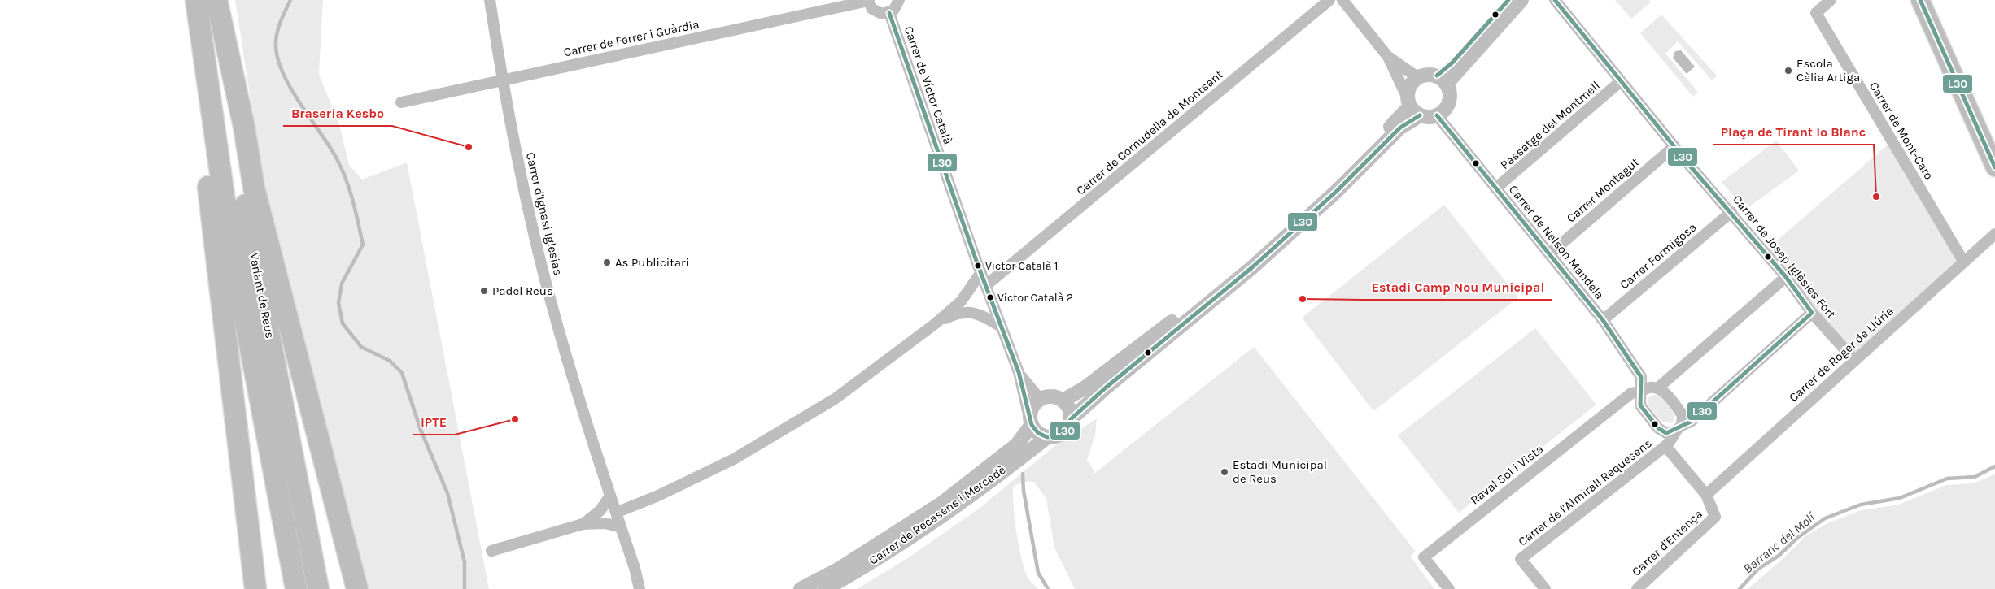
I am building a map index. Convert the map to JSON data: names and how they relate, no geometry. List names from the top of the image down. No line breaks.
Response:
{"streets":{"highway":["Variant de Reus"],"street":["Carrer de Ferrer i Guàrdia","Carrer de Víctor Català","Passatge del Montmell","Carrer de Mont-Caro","Carrer de Cornudella de Montsant","Carrer Montagut","Carrer d'Ignasi Iglesias","Carrer de Nelson Mandela","Carrer Formigosa","Carrer de Josep Iglèsies Fort","Carrer de Roger de Llúria","Raval Sol i Vista","Carrer de l'Almirall Requesens","Carrer de Recasens i Mercadè","Carrer d'Entença"]},"crossings":[["Carrer de Ferrer i Guàrdia","Carrer d'Ignasi Iglesias"],["Carrer de Víctor Català","Carrer de Cornudella de Montsant"],["Carrer de Víctor Català","Carrer de Recasens i Mercadè"],["Passatge del Montmell","Carrer de Nelson Mandela"],["Passatge del Montmell","Carrer de Josep Iglèsies Fort"],["Carrer de Mont-Caro","Carrer de Roger de Llúria"],["Carrer Montagut","Carrer de Nelson Mandela"],["Carrer Montagut","Carrer de Josep Iglèsies Fort"],["Carrer de Nelson Mandela","Carrer Formigosa"],["Carrer de Nelson Mandela","Raval Sol i Vista"],["Carrer Formigosa","Carrer de Josep Iglèsies Fort"],["Carrer de Josep Iglèsies Fort","Carrer de Roger de Llúria"],["Carrer de Roger de Llúria","Carrer de l'Almirall Requesens"],["Carrer de l'Almirall Requesens","Carrer d'Entença"]],"water":["Barranc del Molí"],"places":["Escola Cèlia Artiga","Braseria Kesbo","Plaça de Tirant lo Blanc","As Publicitari","Victor Català 1","Padel Reus","Victor Català 2","Estadi Camp Nou Municipal","IPTE","Estadi Municipal de Reus"],"lines":["transit line L30"]}
